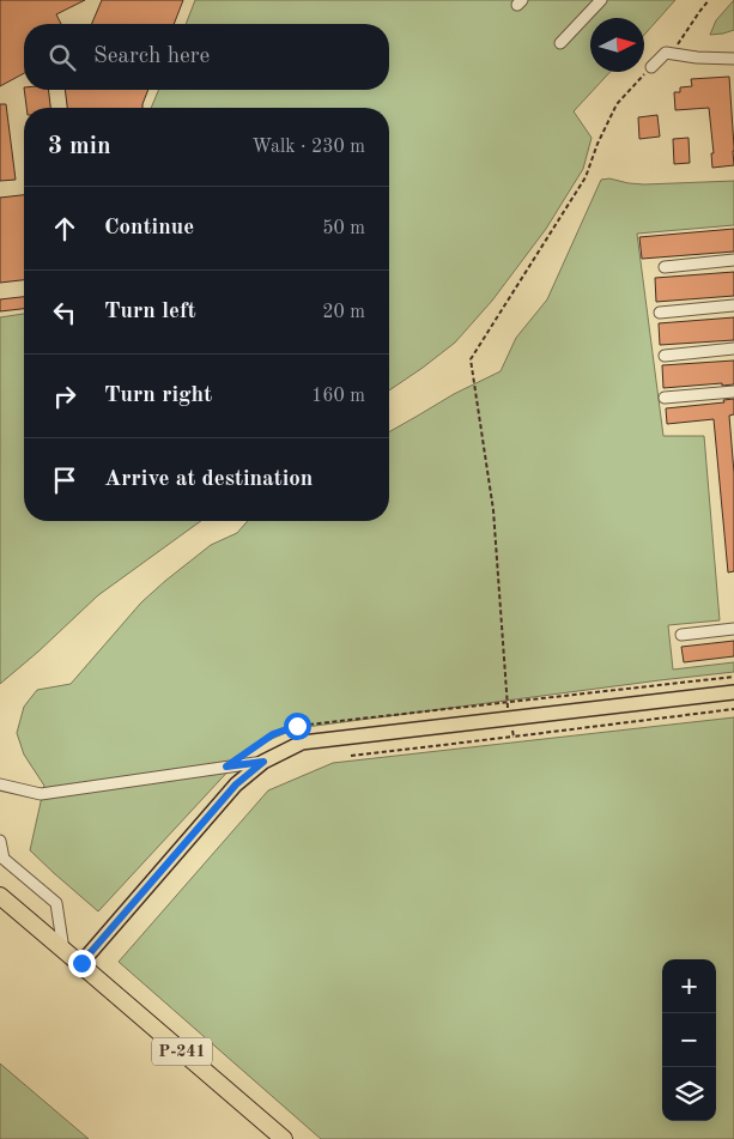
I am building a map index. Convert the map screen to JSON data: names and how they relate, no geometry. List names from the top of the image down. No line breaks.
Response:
{"streets":{"highway":["Р-241"]},"north":"right","page":{"search":"Search here","heading":["3 min","Walk · 230 m"],"list":[["Continue","50 m"],["Turn left","20 m"],["Turn right","160 m"],"Arrive at destination"],"map_buttons":["+","−"]}}
